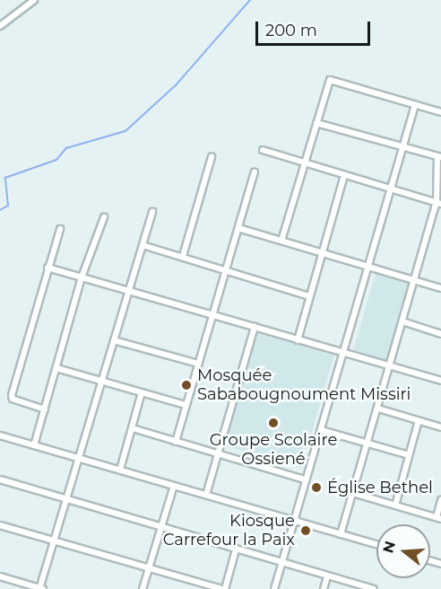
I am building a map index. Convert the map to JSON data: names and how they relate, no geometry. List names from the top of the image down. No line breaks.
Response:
{"places":["Mosquée Sababougnoument Missiri","Groupe Scolaire Ossiené","Église Bethel","Kiosque Carrefour la Paix"],"scale_bar":"200 m","north":"left"}
